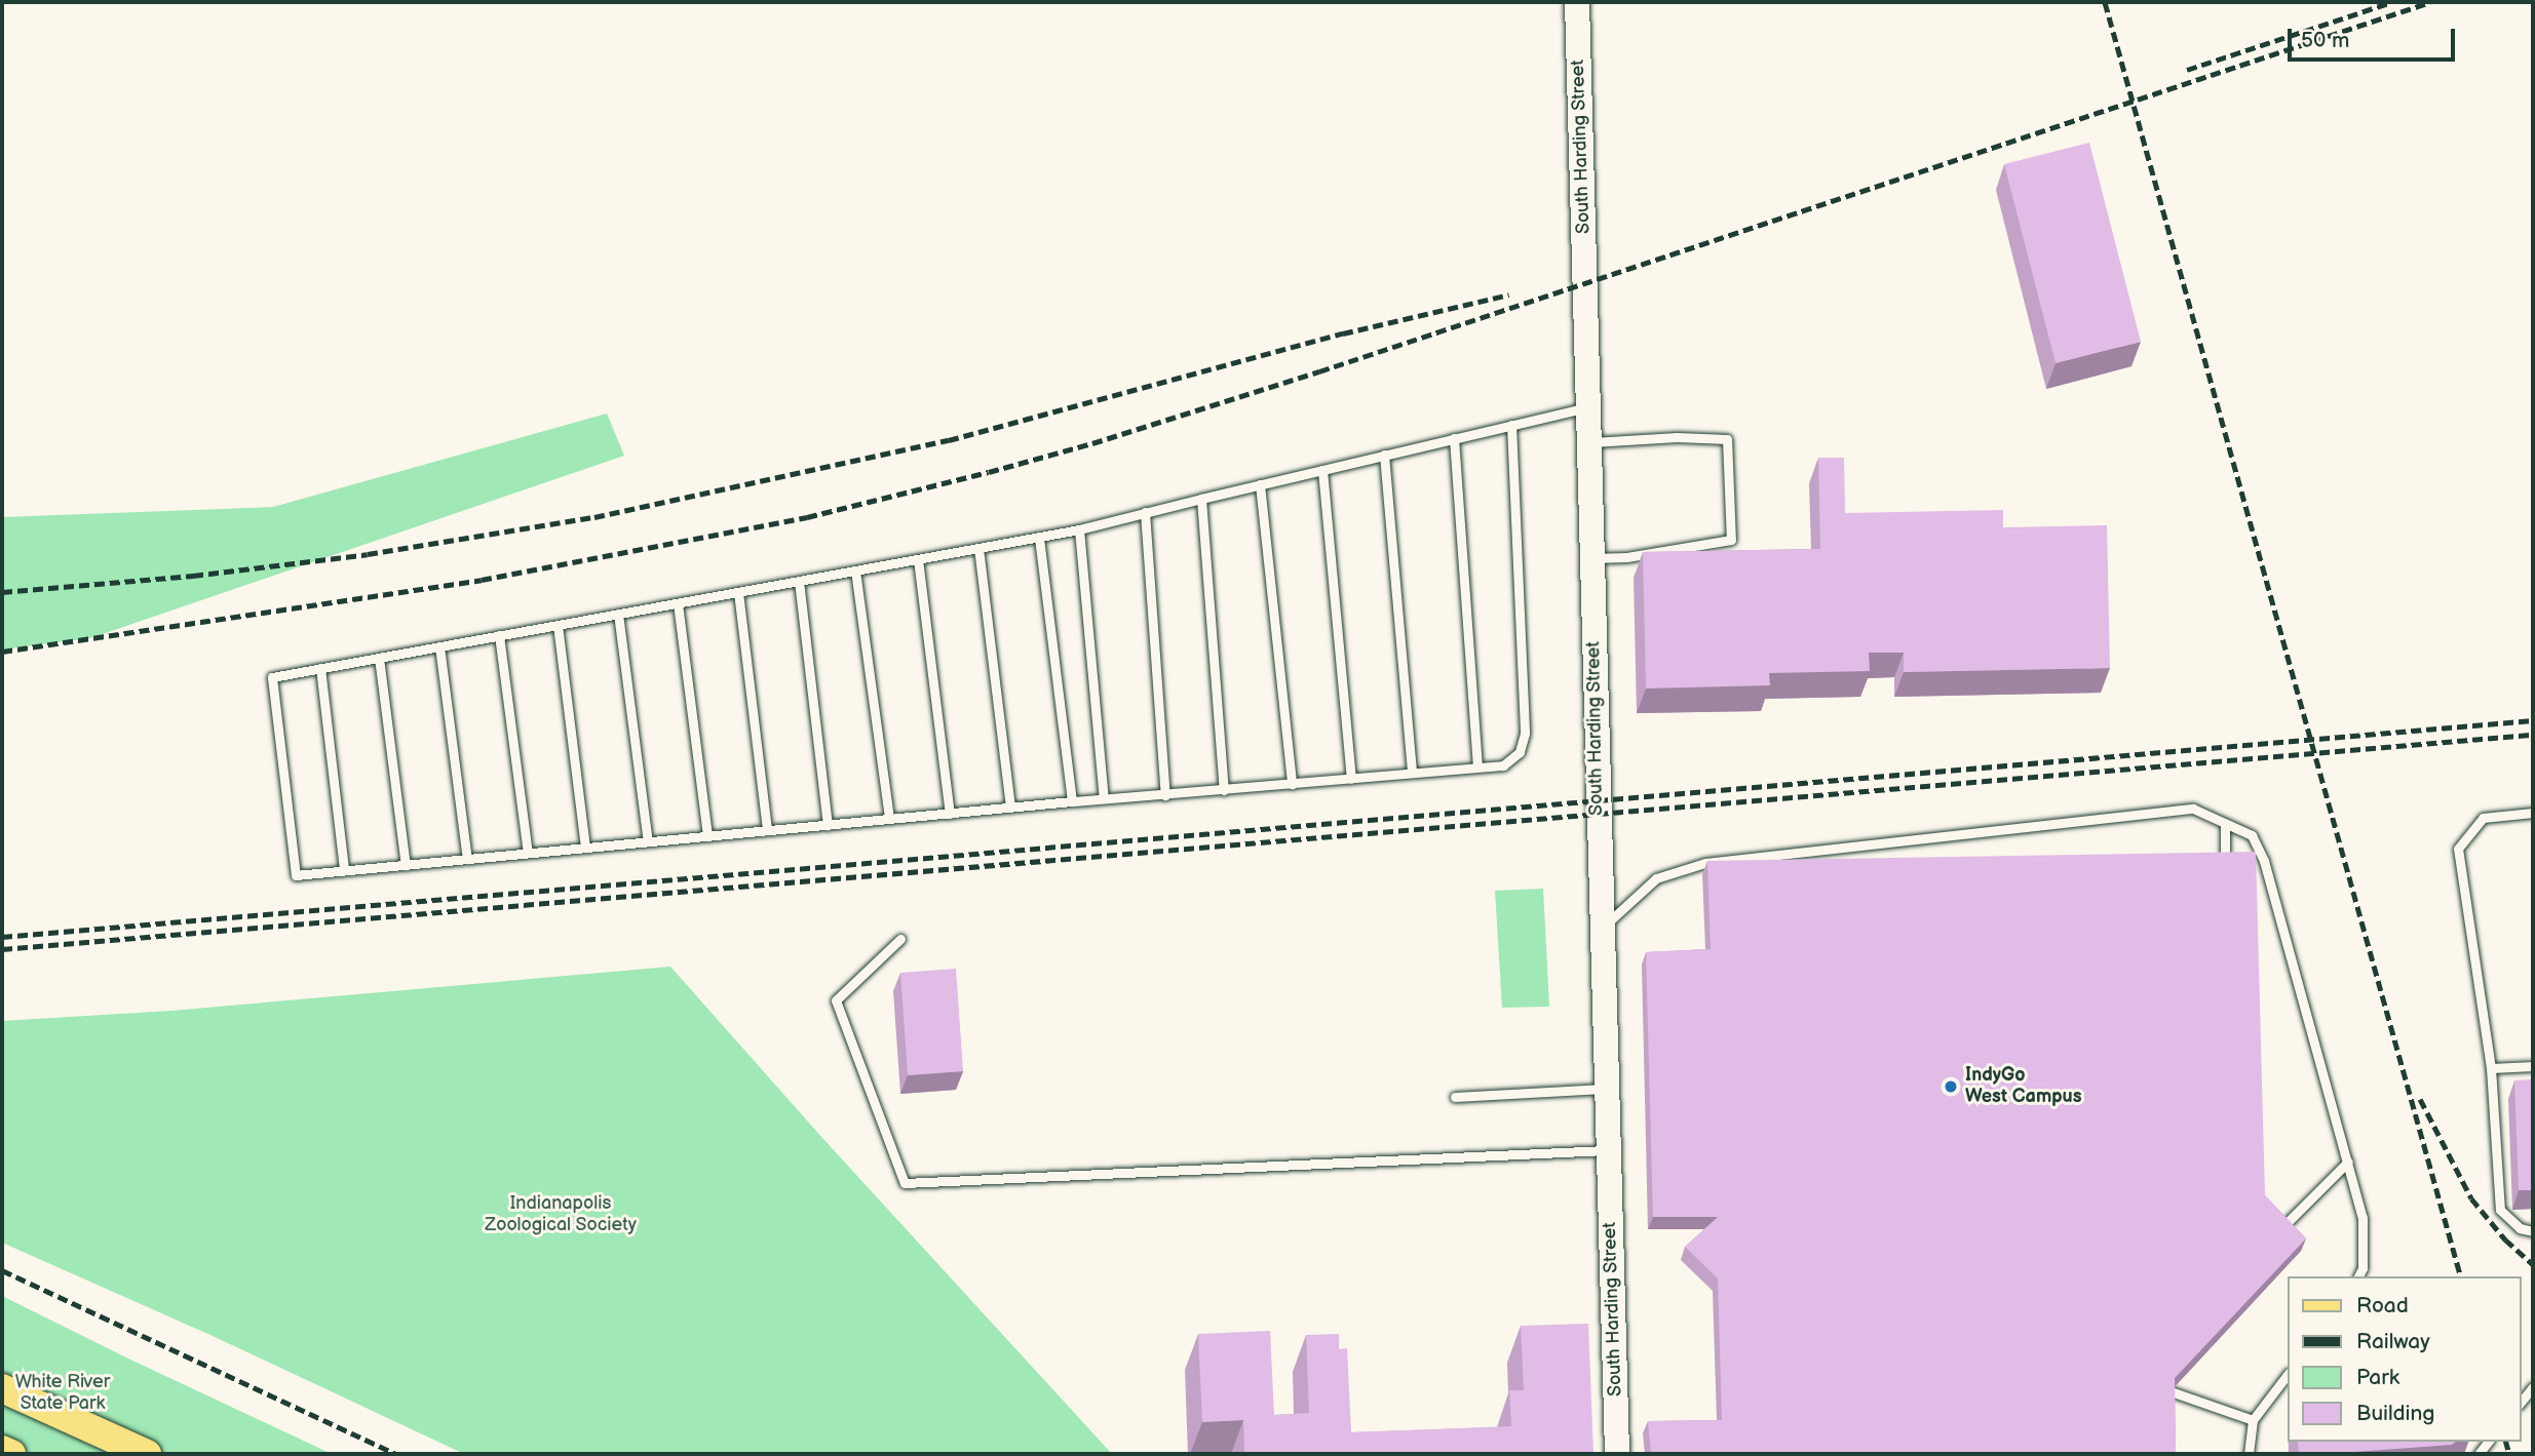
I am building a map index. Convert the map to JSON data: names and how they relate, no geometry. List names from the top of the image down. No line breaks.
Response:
{"streets":{"street":["South Harding Street"]},"parks":["Indianapolis Zoological Society","White River State Park"],"places":["IndyGo West Campus"],"legend":["Road","Railway","Park","Building"],"scale_bar":"50 m"}
